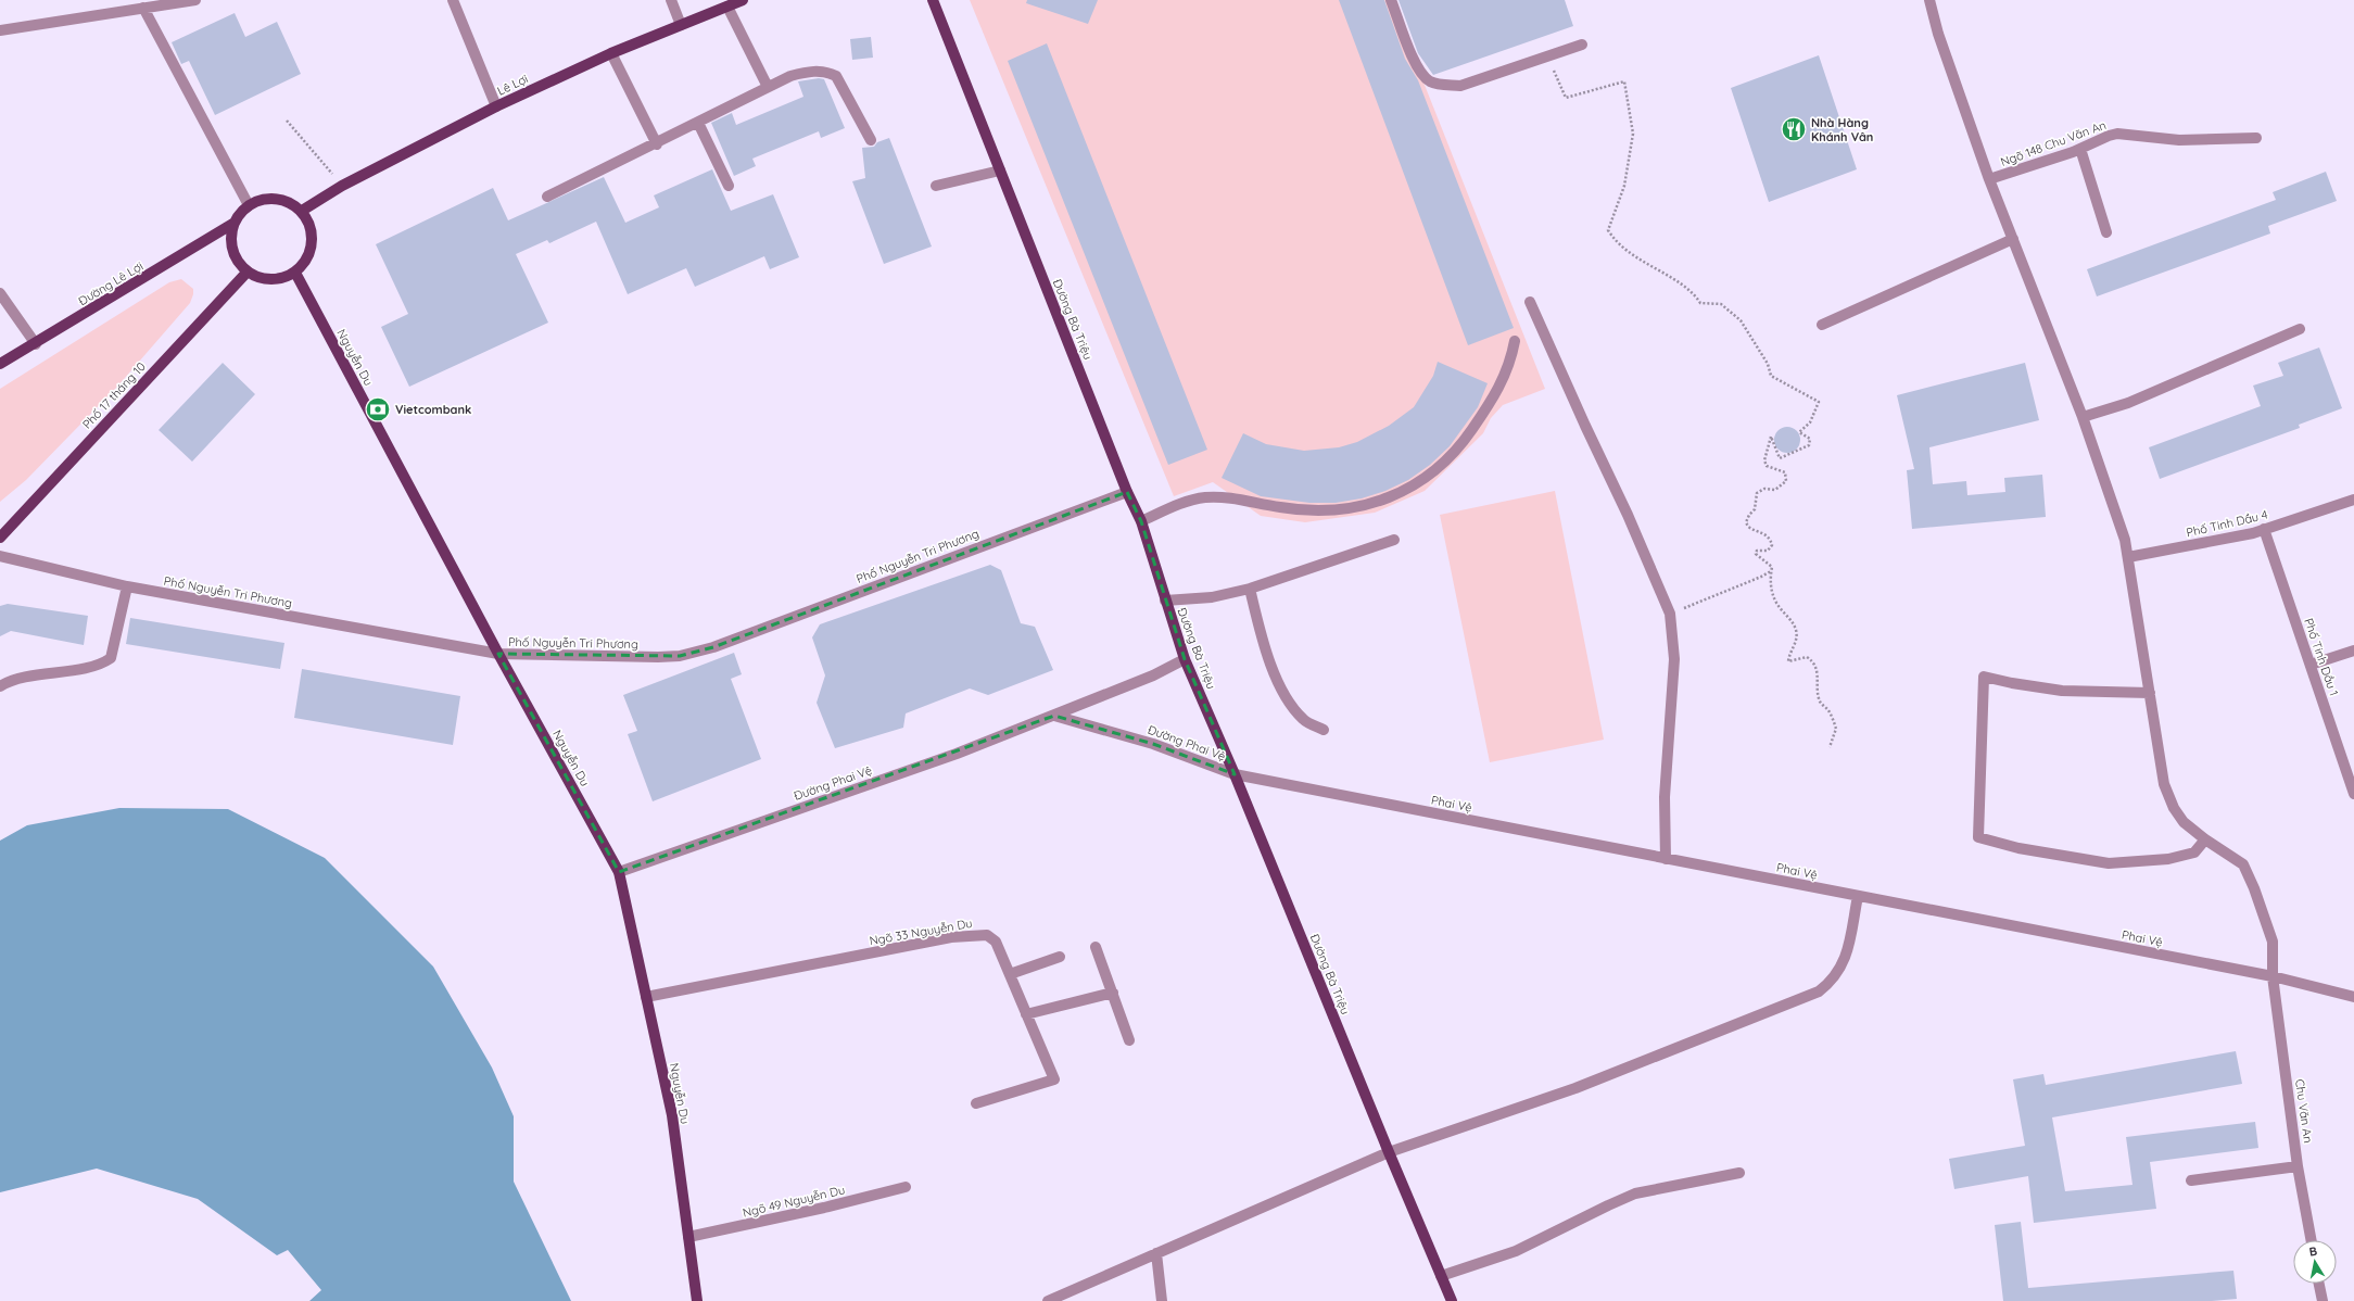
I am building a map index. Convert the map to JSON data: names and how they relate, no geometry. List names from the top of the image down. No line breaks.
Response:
{"streets":{"main road":["Lê Lợi","Đường Lê Lợi","Đường Bà Triệu","Nguyễn Du","Phố 17 tháng 10"],"street":["Ngõ 148 Chu Văn An","Phố Tinh Dầu 4","Phố Nguyễn Tri Phương","Phố Tinh Dầu 1","Đường Phai Vệ","Phai Vệ","Ngõ 33 Nguyễn Du","Chu Văn An","Ngõ 49 Nguyễn Du"]},"crossings":[["Lê Lợi","Đường Lê Lợi"],["Lê Lợi","Nguyễn Du"],["Lê Lợi","Phố 17 tháng 10"],["Ngõ 148 Chu Văn An","Chu Văn An"],["Đường Lê Lợi","Nguyễn Du"],["Đường Lê Lợi","Phố 17 tháng 10"],["Đường Bà Triệu","Phố Nguyễn Tri Phương"],["Đường Bà Triệu","Đường Phai Vệ"],["Đường Bà Triệu","Phai Vệ"],["Nguyễn Du","Phố 17 tháng 10"],["Nguyễn Du","Phố Nguyễn Tri Phương"],["Nguyễn Du","Đường Phai Vệ"],["Nguyễn Du","Ngõ 33 Nguyễn Du"],["Nguyễn Du","Ngõ 49 Nguyễn Du"],["Phố Tinh Dầu 4","Phố Tinh Dầu 1"],["Phố Tinh Dầu 4","Chu Văn An"],["Đường Phai Vệ","Phai Vệ"],["Phai Vệ","Chu Văn An"]],"places":{"restaurant":["Nhà Hàng Khánh Vân"],"bank":["Vietcombank"]},"north":"top"}
